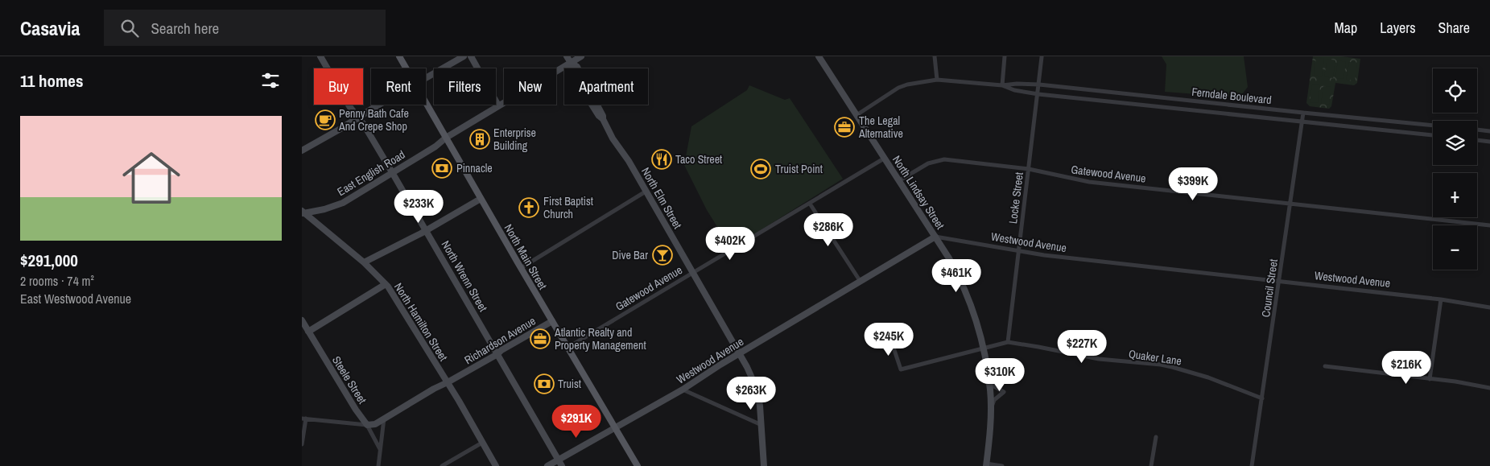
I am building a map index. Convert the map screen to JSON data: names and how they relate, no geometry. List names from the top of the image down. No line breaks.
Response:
{"streets":{"main road":["North Main Street"],"street":["Ferndale Boulevard","East English Road","Gatewood Avenue","North Lindsay Street","North Elm Street","Locke Street","Westwood Avenue","North Wrenn Street","Council Street","North Hamilton Street","Richardson Avenue","Quaker Lane","Steele Street"]},"crossings":[["Ferndale Boulevard","North Lindsay Street"],["Ferndale Boulevard","Locke Street"],["Ferndale Boulevard","Council Street"],["East English Road","North Elm Street"],["East English Road","North Main Street"],["East English Road","North Wrenn Street"],["East English Road","North Hamilton Street"],["Gatewood Avenue","North Lindsay Street"],["Gatewood Avenue","North Elm Street"],["Gatewood Avenue","Locke Street"],["Gatewood Avenue","North Main Street"],["Gatewood Avenue","Council Street"],["North Lindsay Street","Westwood Avenue"],["North Lindsay Street","Quaker Lane"],["North Elm Street","Westwood Avenue"],["Locke Street","Westwood Avenue"],["Locke Street","Quaker Lane"],["Westwood Avenue","North Main Street"],["Westwood Avenue","North Wrenn Street"],["Westwood Avenue","Council Street"],["North Main Street","Richardson Avenue"],["North Wrenn Street","Richardson Avenue"],["Council Street","Quaker Lane"],["North Hamilton Street","Richardson Avenue"],["Richardson Avenue","Steele Street"]],"places":{"cafe":["Penny Bath Cafe And Crepe Shop"],"office":["The Legal Alternative","Atlantic Realty and Property Management"],"building":["Enterprise Building"],"restaurant":["Taco Street"],"bank":["Pinnacle","Truist"],"sports":["Truist Point"],"church":["First Baptist Church"],"bar":["Dive Bar"]},"page":{"header":"Casavia","search":"Search here","nav":["Map","Layers","Share"],"heading":"11 homes","map_buttons":["+","−"],"chip":["Buy","Rent","Filters","New","Apartment"],"list":[{"name":"$291,000","note":"2 rooms · 74 m² · East Westwood Avenue"}],"price":["$399K","$233K","$286K","$402K","$461K","$245K","$227K","$216K","$310K","$263K","$291K"]}}
